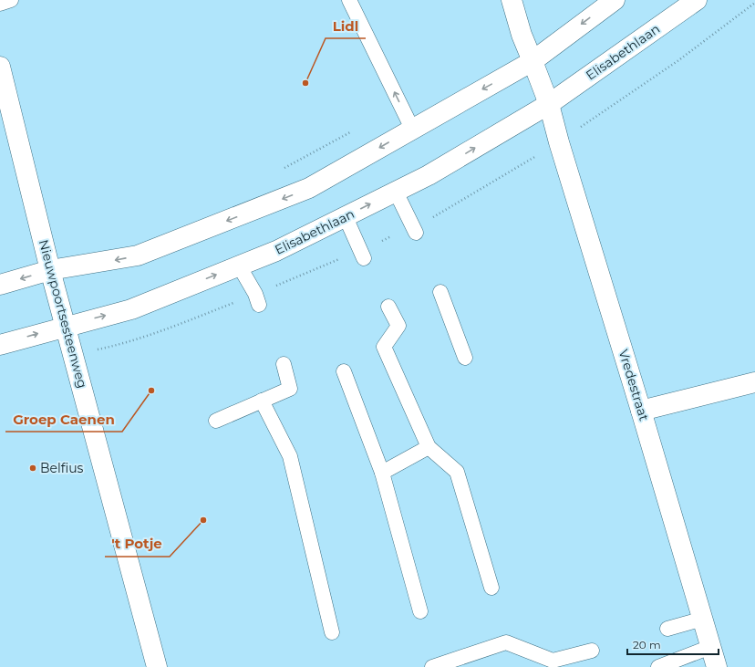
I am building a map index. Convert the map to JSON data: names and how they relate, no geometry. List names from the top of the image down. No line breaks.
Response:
{"streets":{"main road":["Elisabethlaan","Nieuwpoortsesteenweg","Vredestraat"]},"crossings":[["Elisabethlaan","Nieuwpoortsesteenweg"],["Elisabethlaan","Vredestraat"]],"places":["Lidl","Groep Caenen","Belfius","'t Potje"],"scale_bar":"20 m"}
